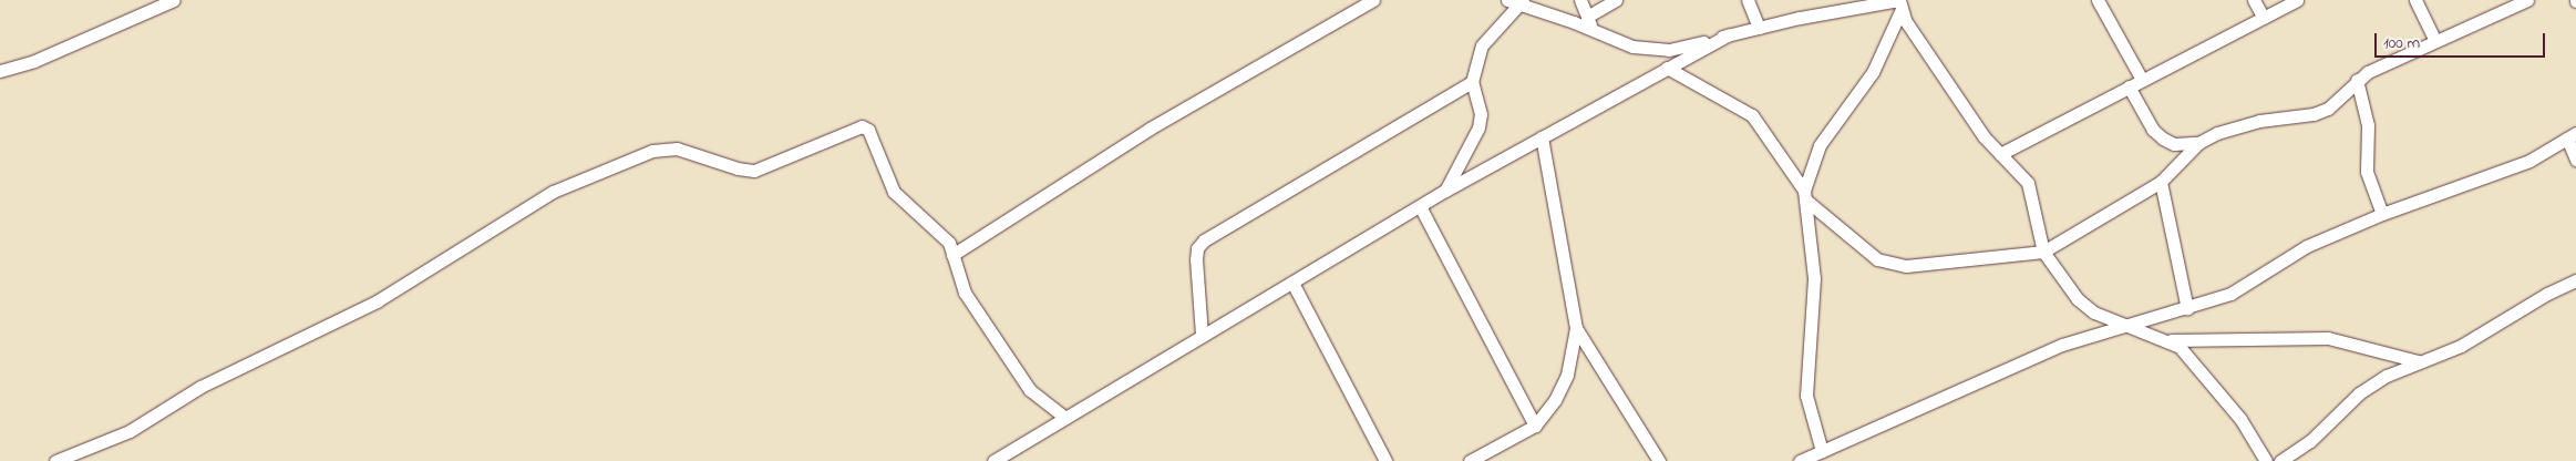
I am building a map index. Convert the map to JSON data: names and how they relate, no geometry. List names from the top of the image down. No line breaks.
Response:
{"scale_bar":"100 m"}
